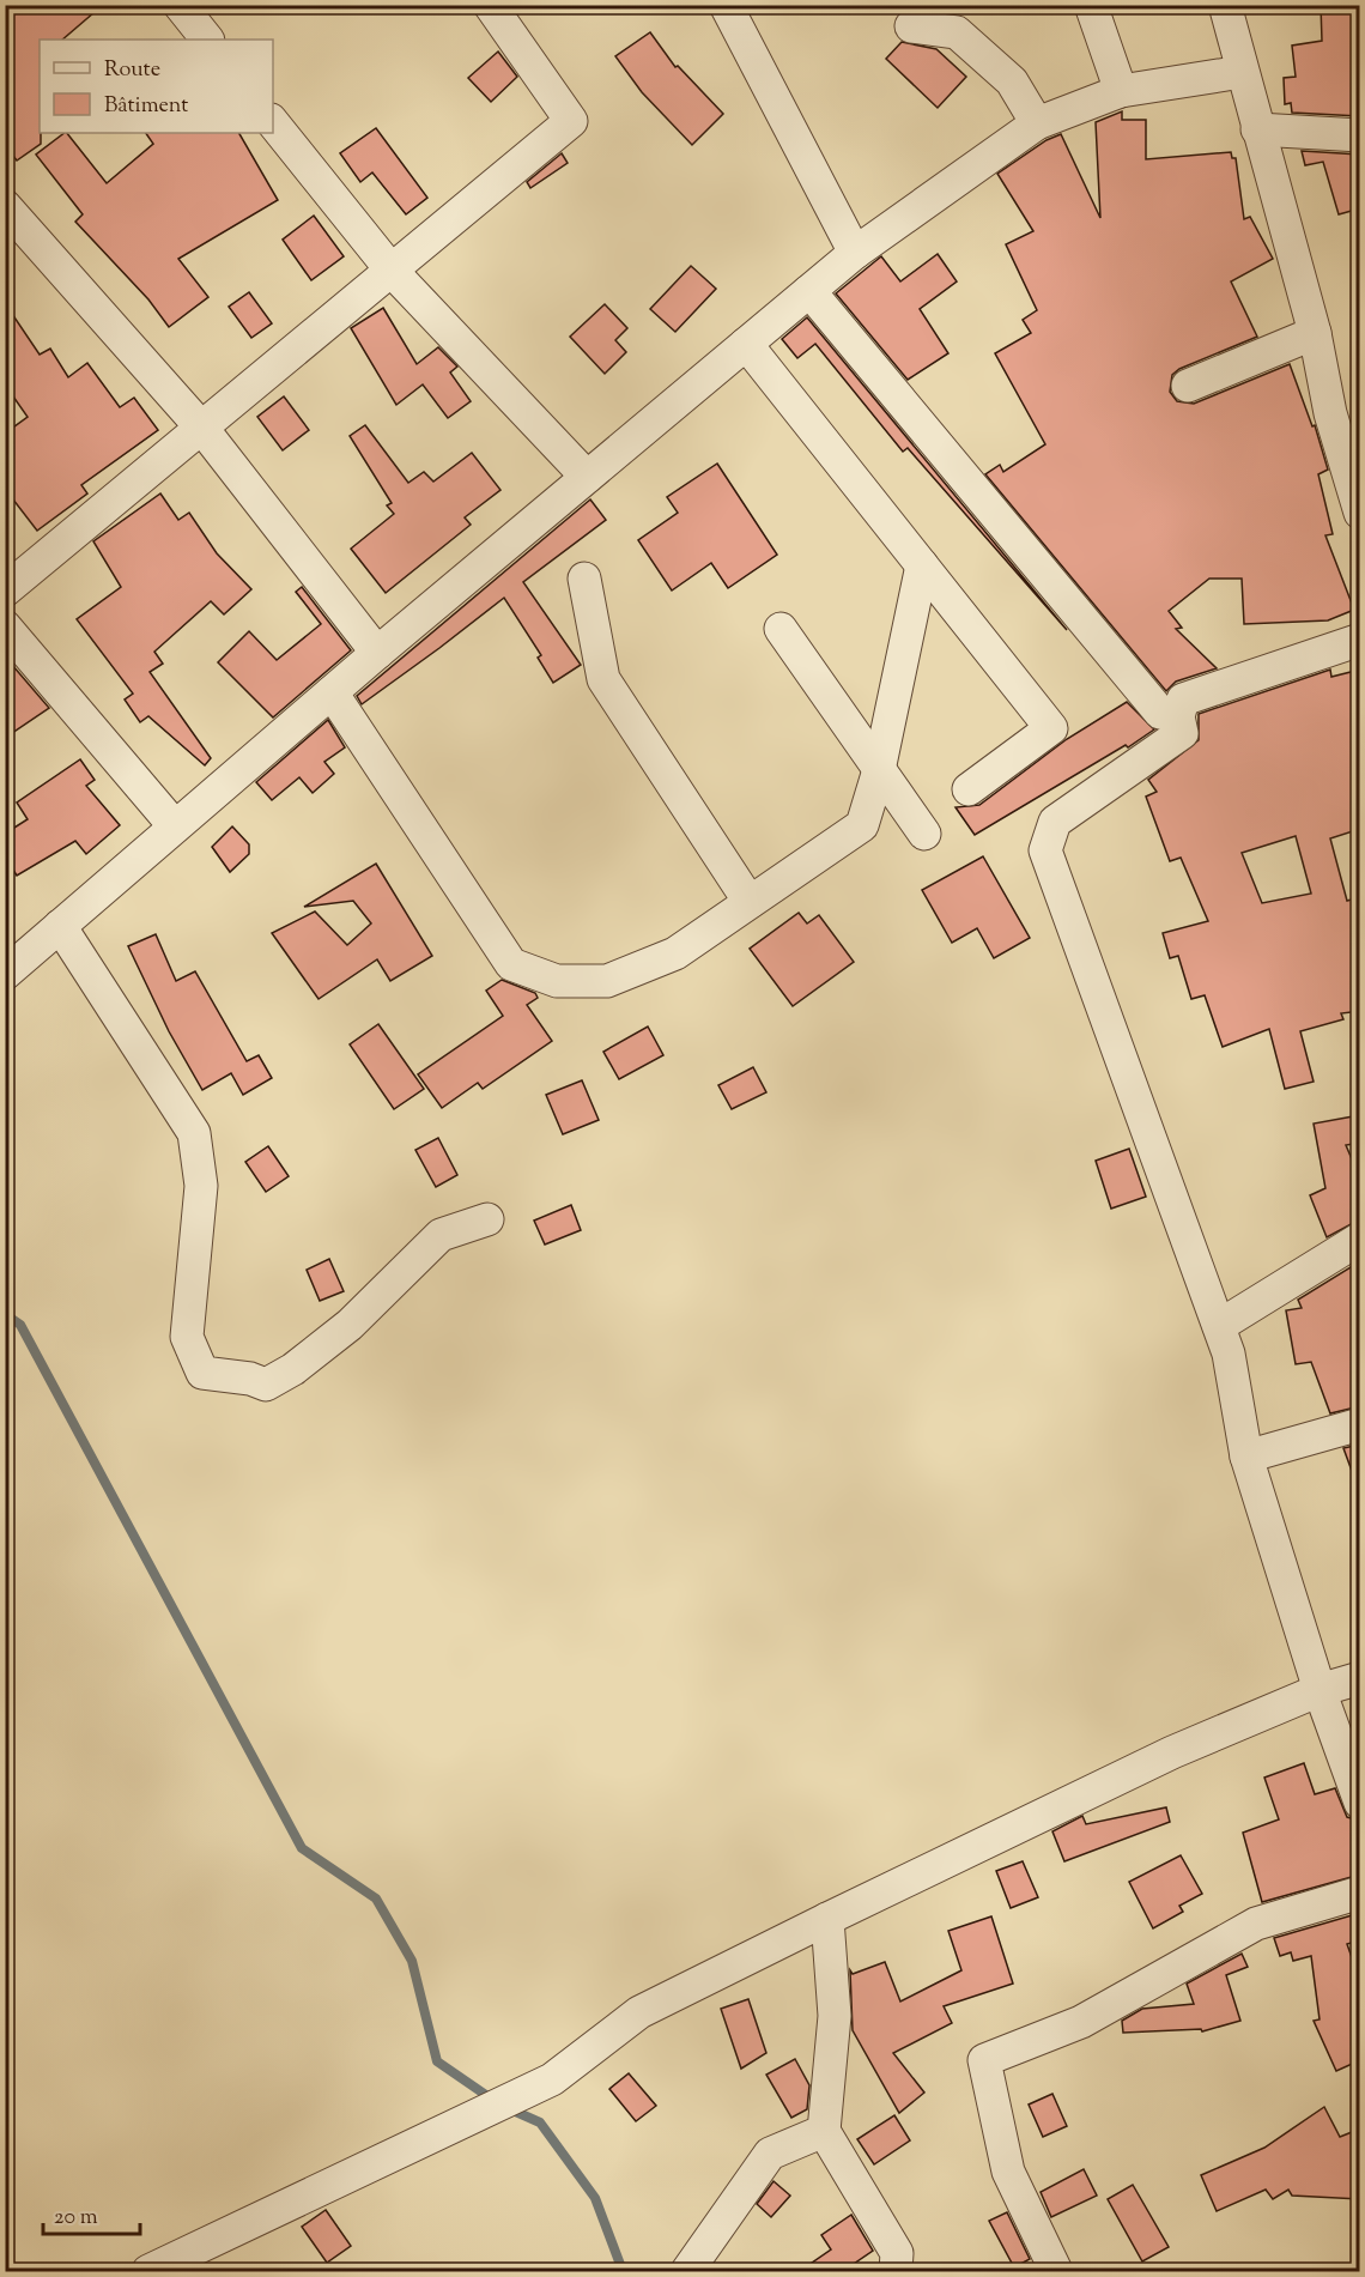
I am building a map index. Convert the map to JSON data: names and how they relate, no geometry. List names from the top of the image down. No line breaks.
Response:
{"legend":["Route","Bâtiment"],"scale_bar":"20 m"}
